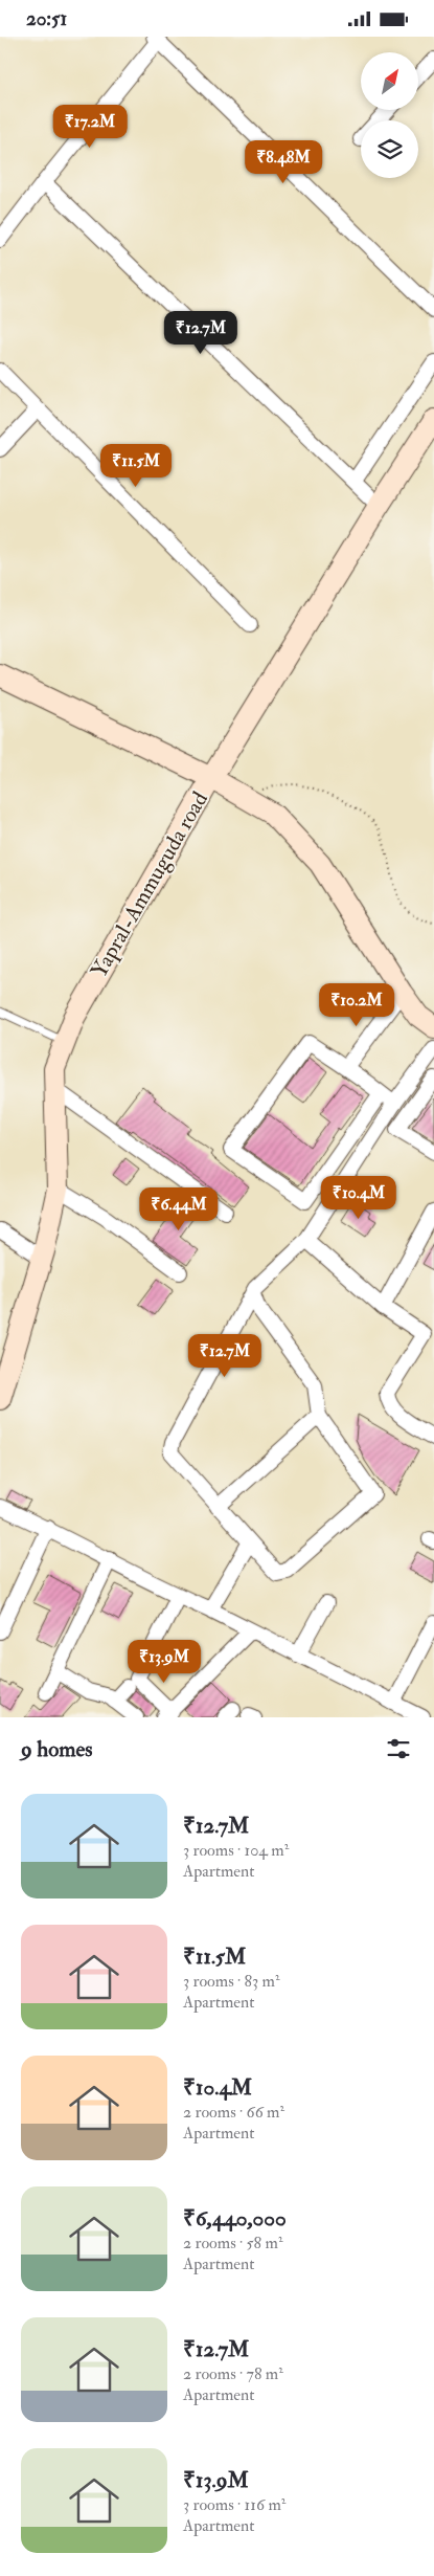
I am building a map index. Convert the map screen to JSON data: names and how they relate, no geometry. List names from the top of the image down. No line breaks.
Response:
{"streets":{"main road":["Yapral-Ammuguda road"]},"north":"top right","page":{"status":"20:51","price":["₹17.2M","₹8.48M","₹12.7M","₹11.5M","₹10.2M","₹10.4M","₹6.44M","₹12.7M","₹13.9M"],"heading":"9 homes","list":[{"name":"₹12.7M","note":"3 rooms · 104 m² · Apartment"},{"name":"₹11.5M","note":"3 rooms · 83 m² · Apartment"},{"name":"₹10.4M","note":"2 rooms · 66 m² · Apartment"},{"name":"₹6,440,000","note":"2 rooms · 58 m² · Apartment"},{"name":"₹12.7M","note":"2 rooms · 78 m² · Apartment"},{"name":"₹13.9M","note":"3 rooms · 116 m² · Apartment"}]}}
